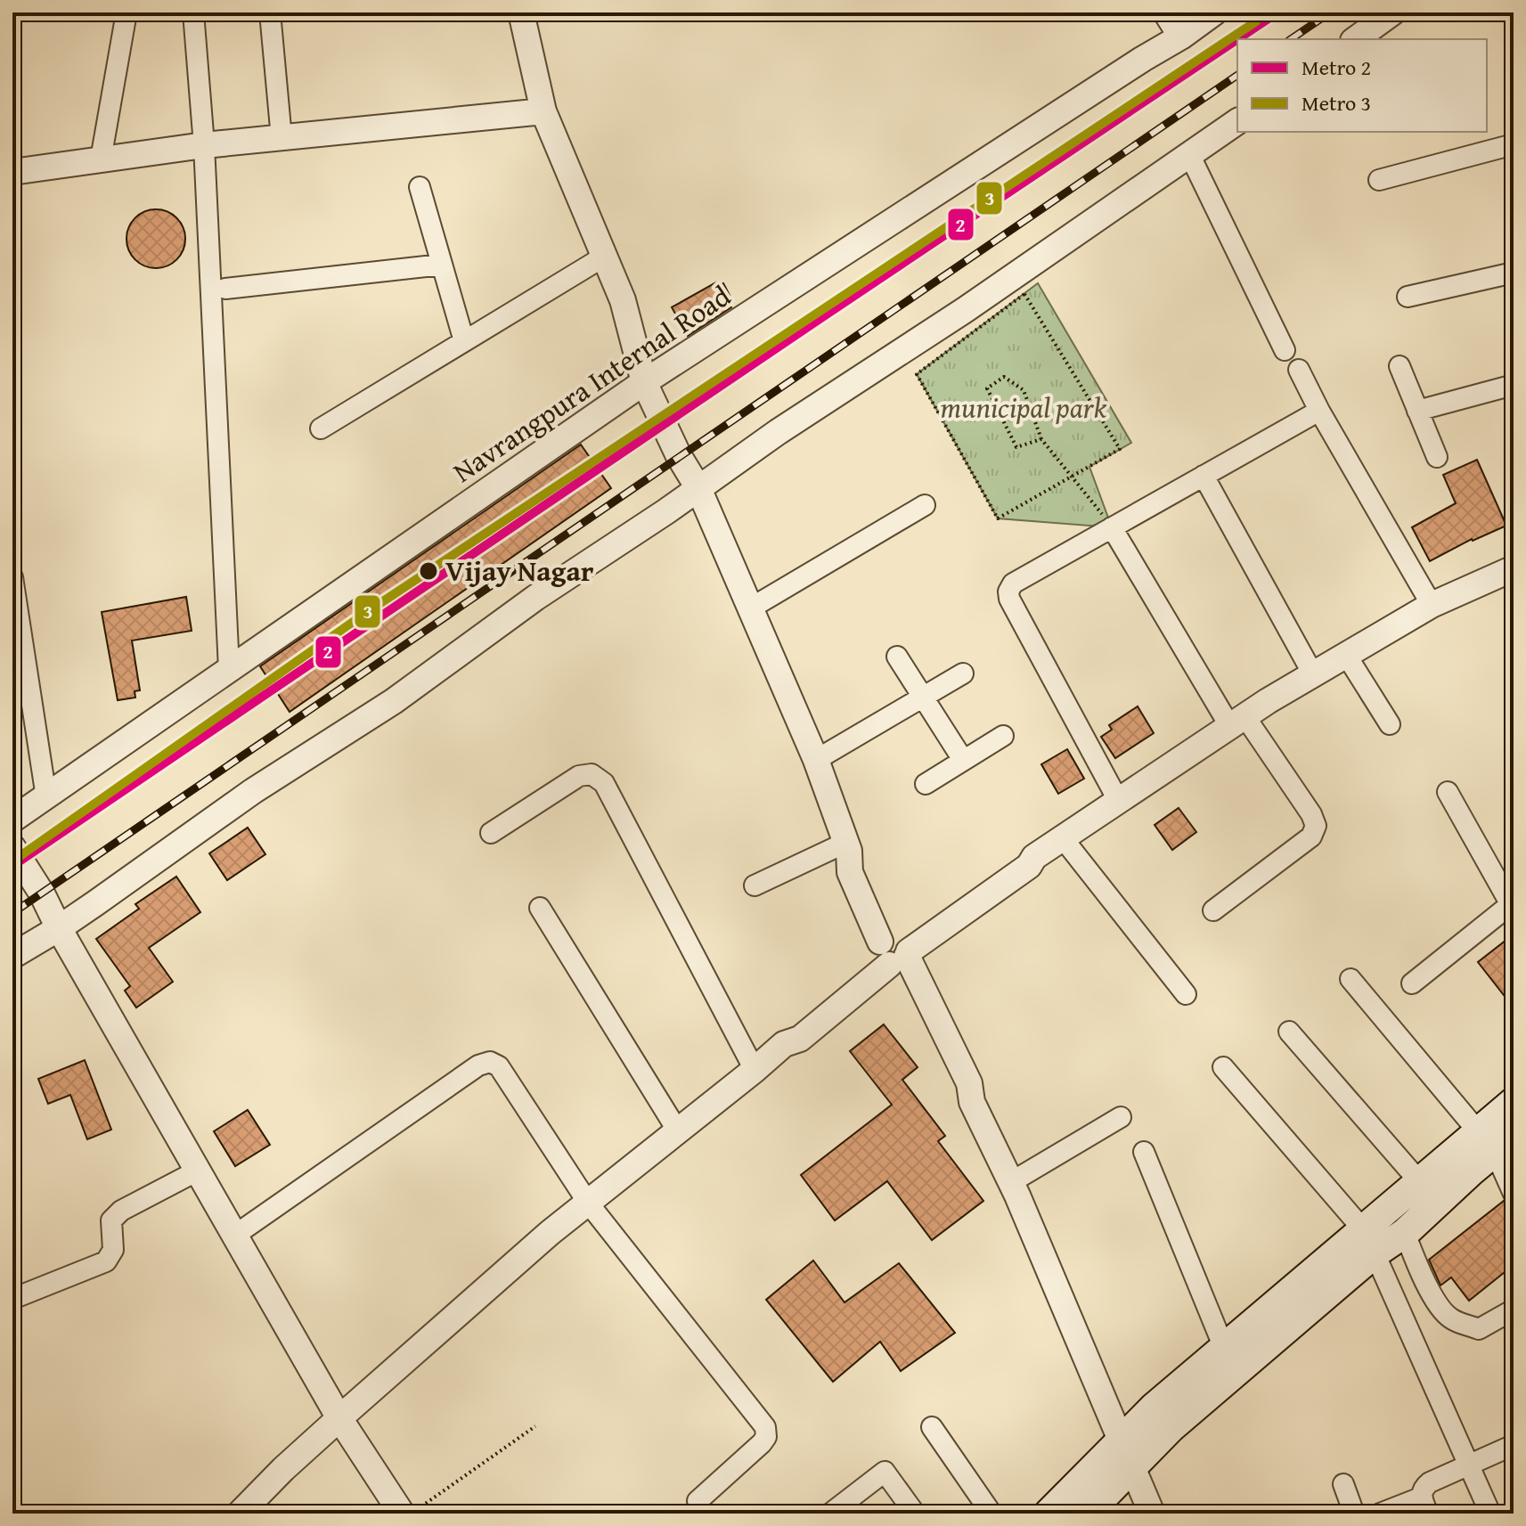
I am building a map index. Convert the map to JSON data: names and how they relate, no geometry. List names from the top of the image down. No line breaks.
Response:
{"streets":{"street":["Navrangpura Internal Road"]},"parks":["municipal park"],"places":["Vijay Nagar"],"lines":["metro line 2","metro line 3"],"legend":["Metro 2","Metro 3"]}
